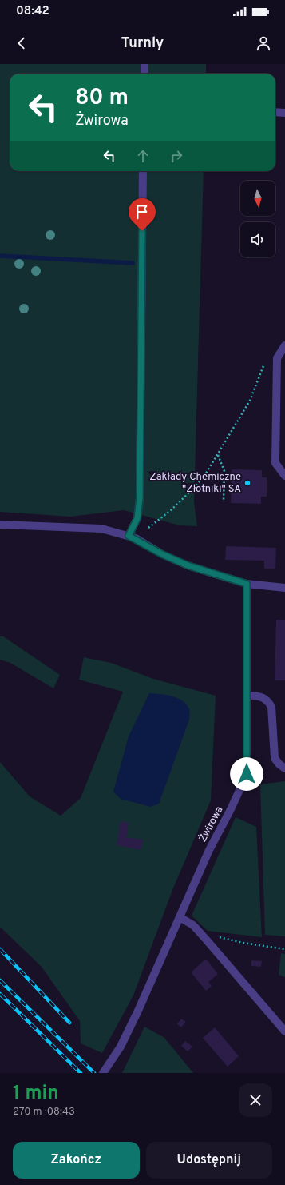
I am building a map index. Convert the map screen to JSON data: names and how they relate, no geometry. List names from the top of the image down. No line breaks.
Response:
{"streets":{"street":["Żwirowa"]},"places":["Zakłady Chemiczne \"Złotniki\" SA"],"north":"bottom","page":{"status":"08:42","header":"Turnly","turn":["80 m","Żwirowa"],"heading":["1 min","270 m · 08:43"],"buttons":["Zakończ","Udostępnij"]}}
